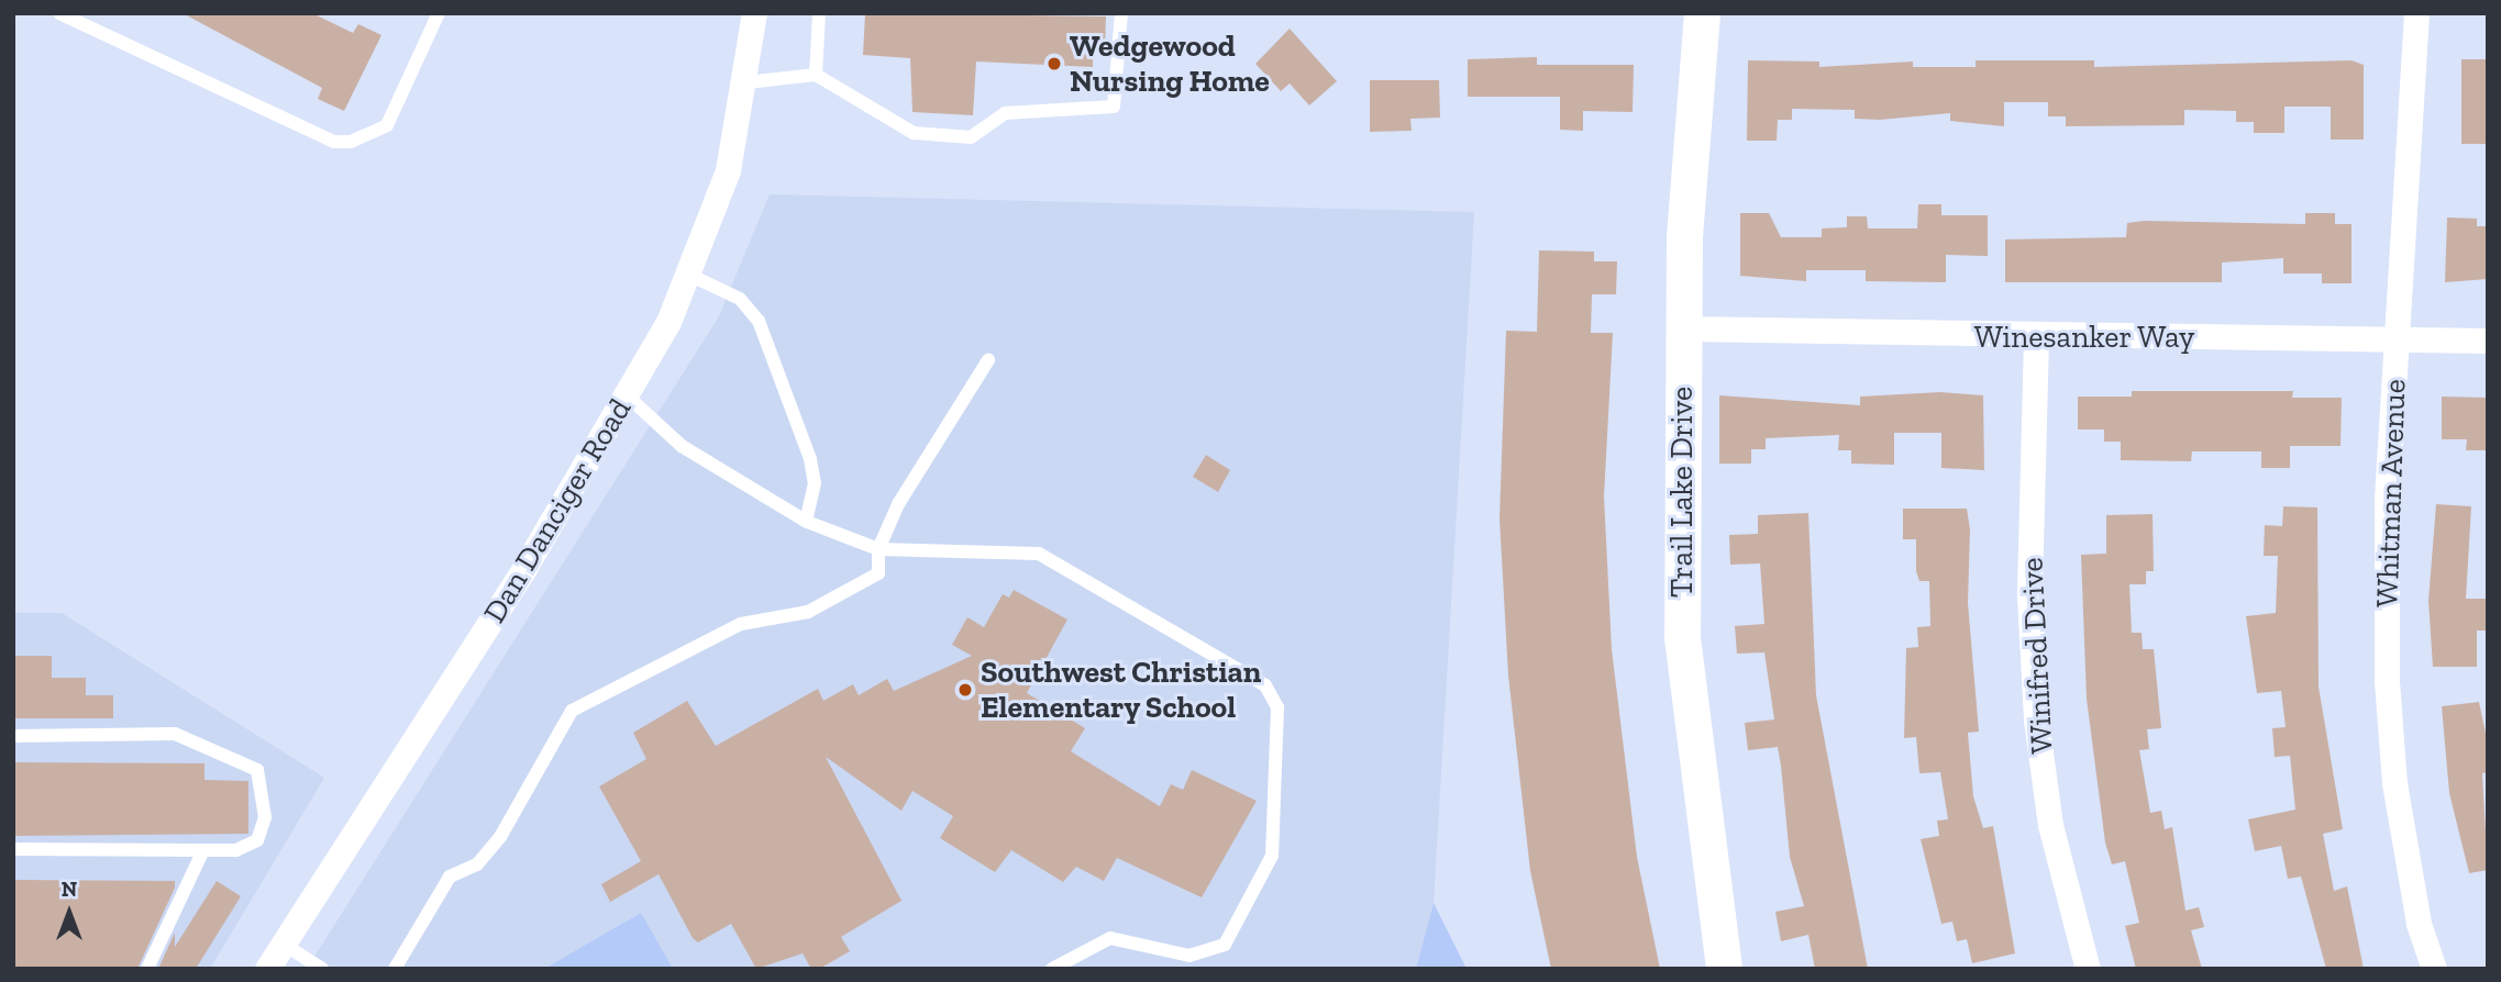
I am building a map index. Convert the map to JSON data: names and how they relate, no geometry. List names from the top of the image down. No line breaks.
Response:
{"streets":{"street":["Winesanker Way","Trail Lake Drive","Whitman Avenue","Dan Danciger Road","Winifred Drive"]},"crossings":[["Winesanker Way","Trail Lake Drive"],["Winesanker Way","Whitman Avenue"],["Winesanker Way","Winifred Drive"]],"places":["Wedgewood Nursing Home","Southwest Christian Elementary School"],"north":"top"}
